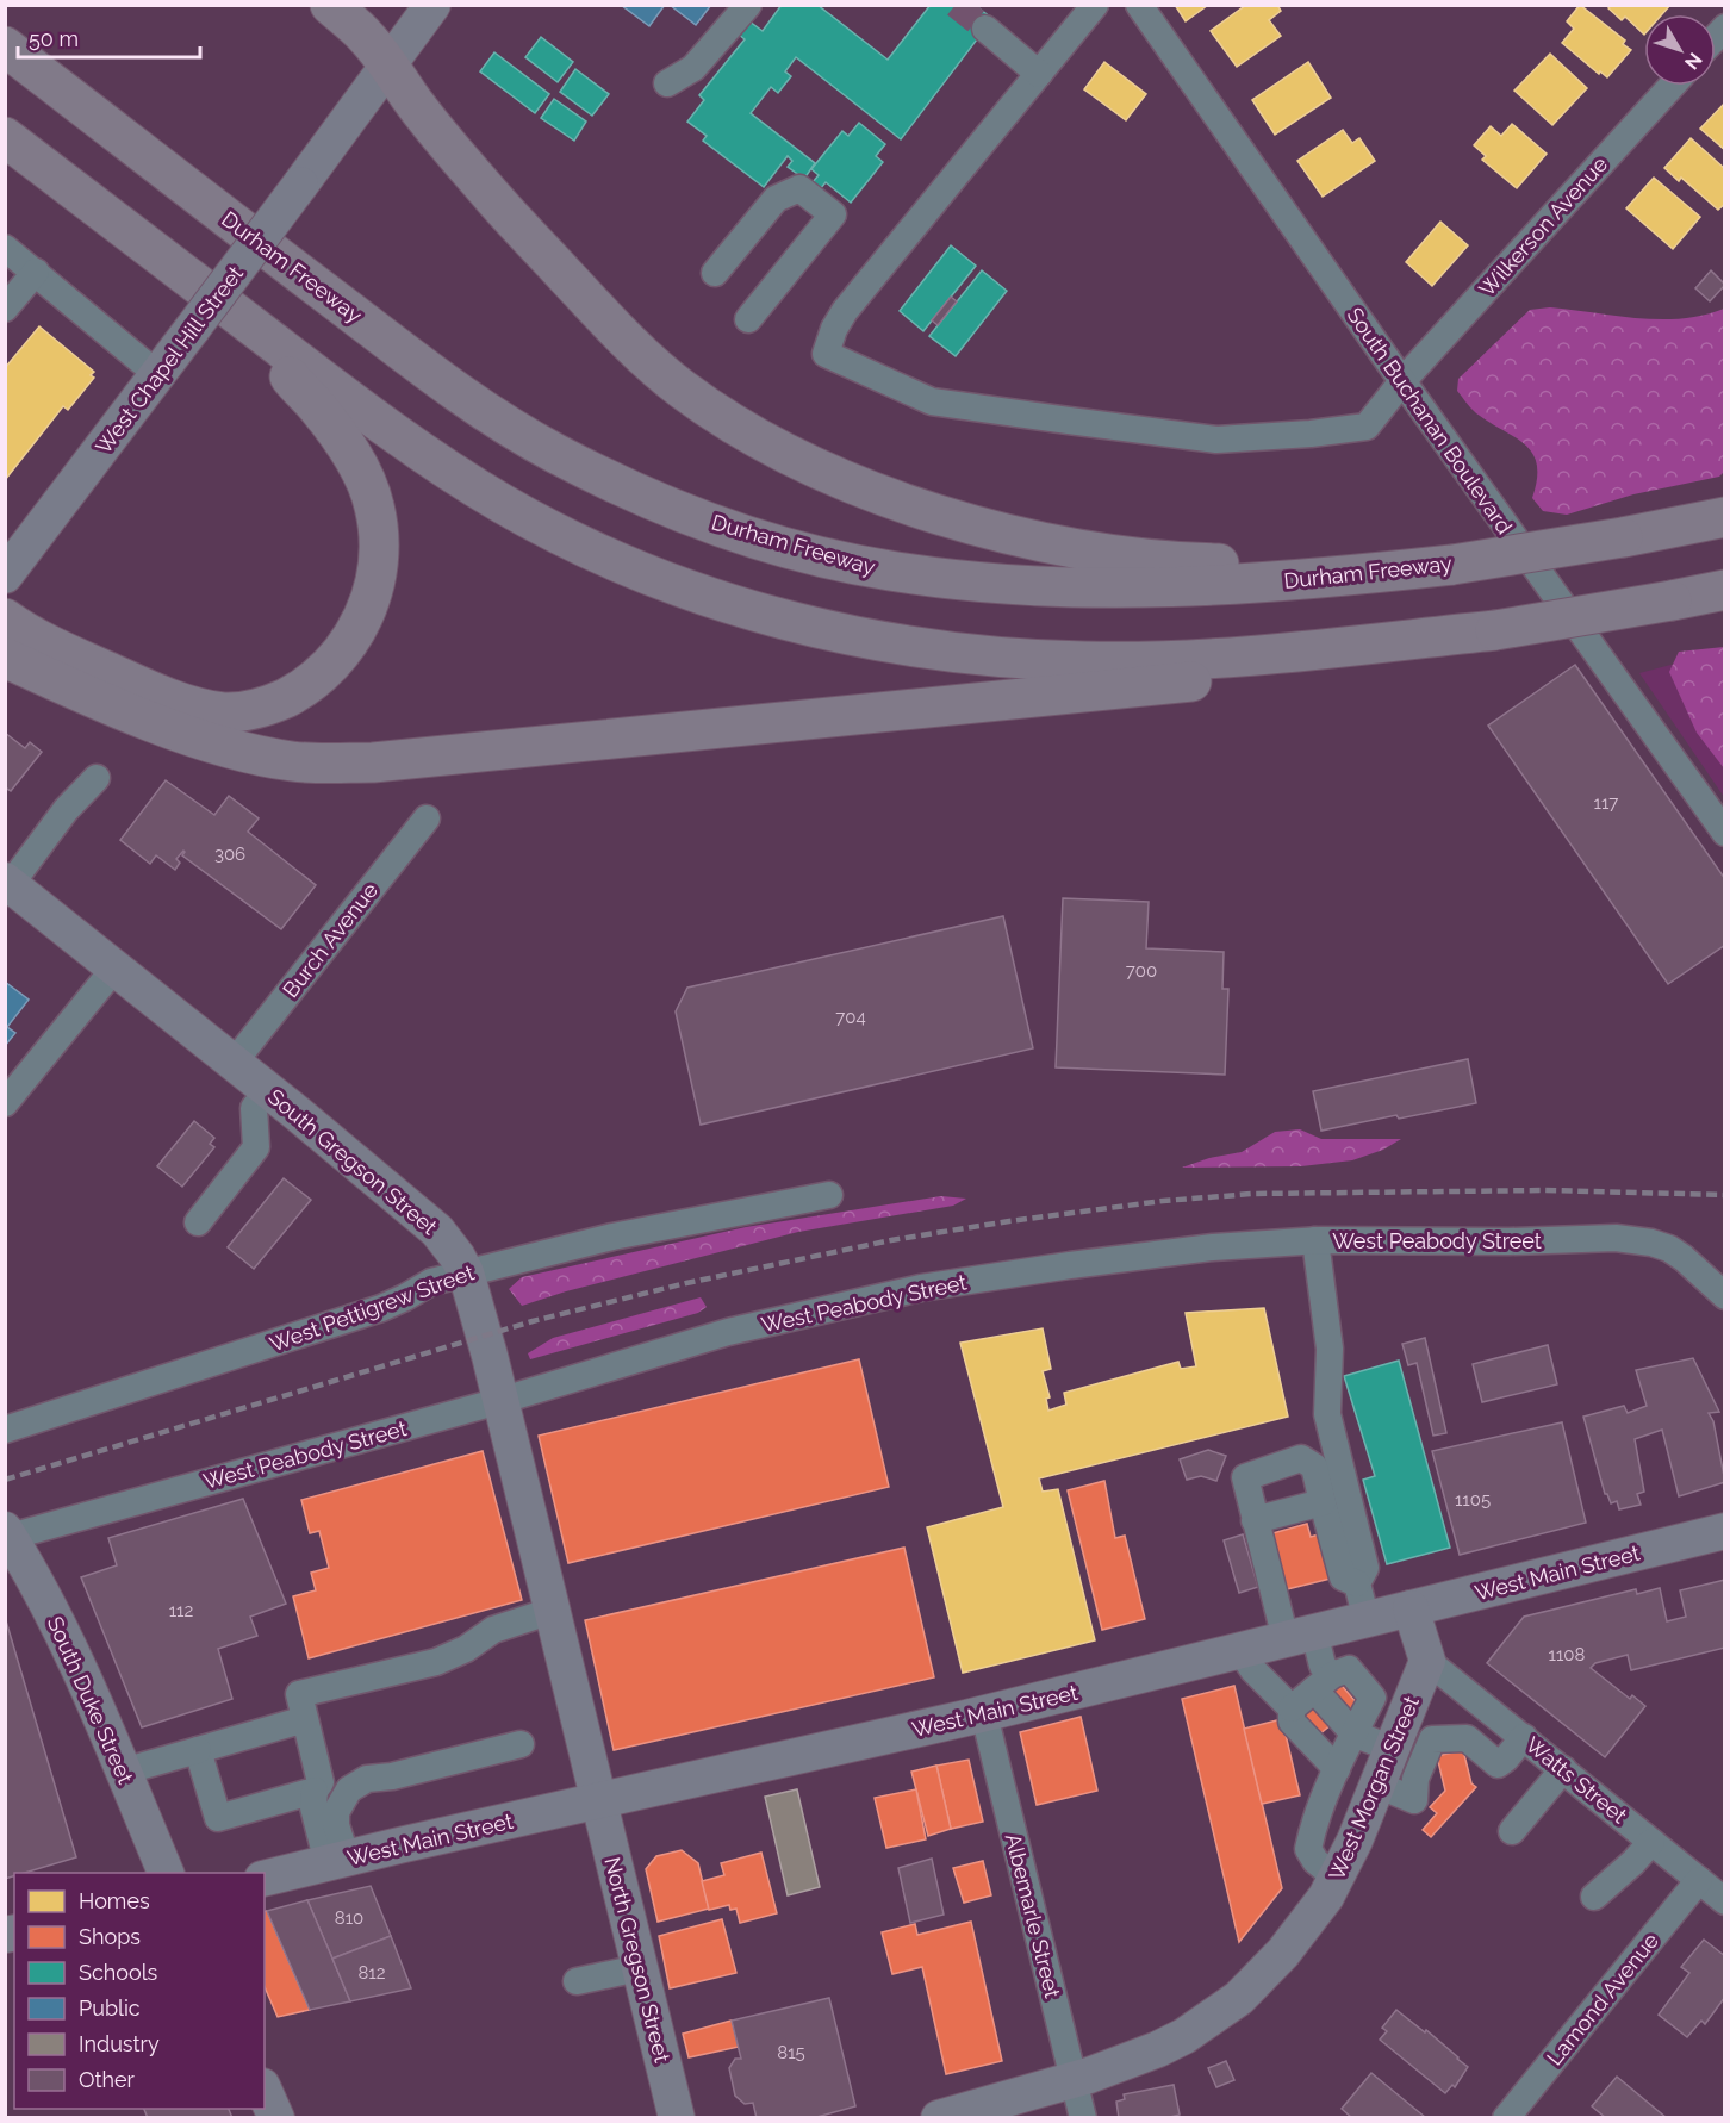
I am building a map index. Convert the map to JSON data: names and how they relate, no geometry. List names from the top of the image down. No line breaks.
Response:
{"streets":{"highway":["Durham Freeway"],"main road":["West Chapel Hill Street","South Gregson Street","West Main Street","South Duke Street","West Morgan Street","North Gregson Street"],"street":["Wilkerson Avenue","South Buchanan Boulevard","Burch Avenue","West Peabody Street","West Pettigrew Street","Watts Street","Albemarle Street","Lamond Avenue"]},"crossings":[["Wilkerson Avenue","South Buchanan Boulevard"],["Burch Avenue","South Gregson Street"],["South Gregson Street","West Peabody Street"],["South Gregson Street","West Pettigrew Street"],["South Gregson Street","West Main Street"],["South Gregson Street","North Gregson Street"],["West Peabody Street","South Duke Street"],["West Main Street","Albemarle Street"],["West Main Street","North Gregson Street"],["Watts Street","West Morgan Street"],["Watts Street","Lamond Avenue"],["West Morgan Street","Albemarle Street"]],"house_numbers":["117","306","700","704","1105","112","1108","810","812","815"],"legend":["Homes","Shops","Schools","Public","Industry","Other"],"scale_bar":"50 m","north":"bottom right"}
